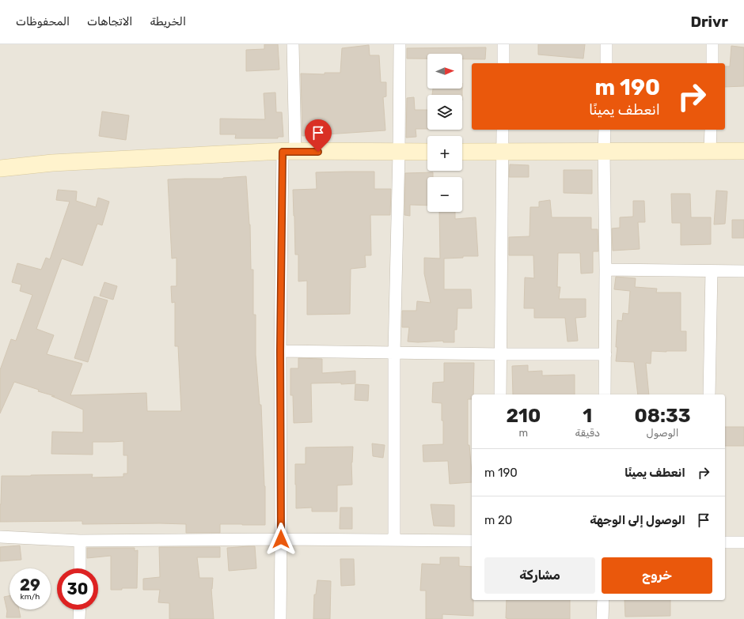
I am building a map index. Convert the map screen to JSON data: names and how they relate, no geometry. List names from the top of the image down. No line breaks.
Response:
{"north":"right","page":{"header":"Drivr","nav":["الخريطة","الاتجاهات","المحفوظات"],"map_buttons":["+","−"],"turn":["190 m","انعطف يمينًا"],"eta":["08:33","الوصول","1","دقيقة","210","m"],"list":[{"name":"انعطف يمينًا","value":"190 m"},{"name":"الوصول إلى الوجهة","value":"20 m"}],"buttons":["خروج","مشاركة"],"speed":"29 km/h","limit":"30"}}
